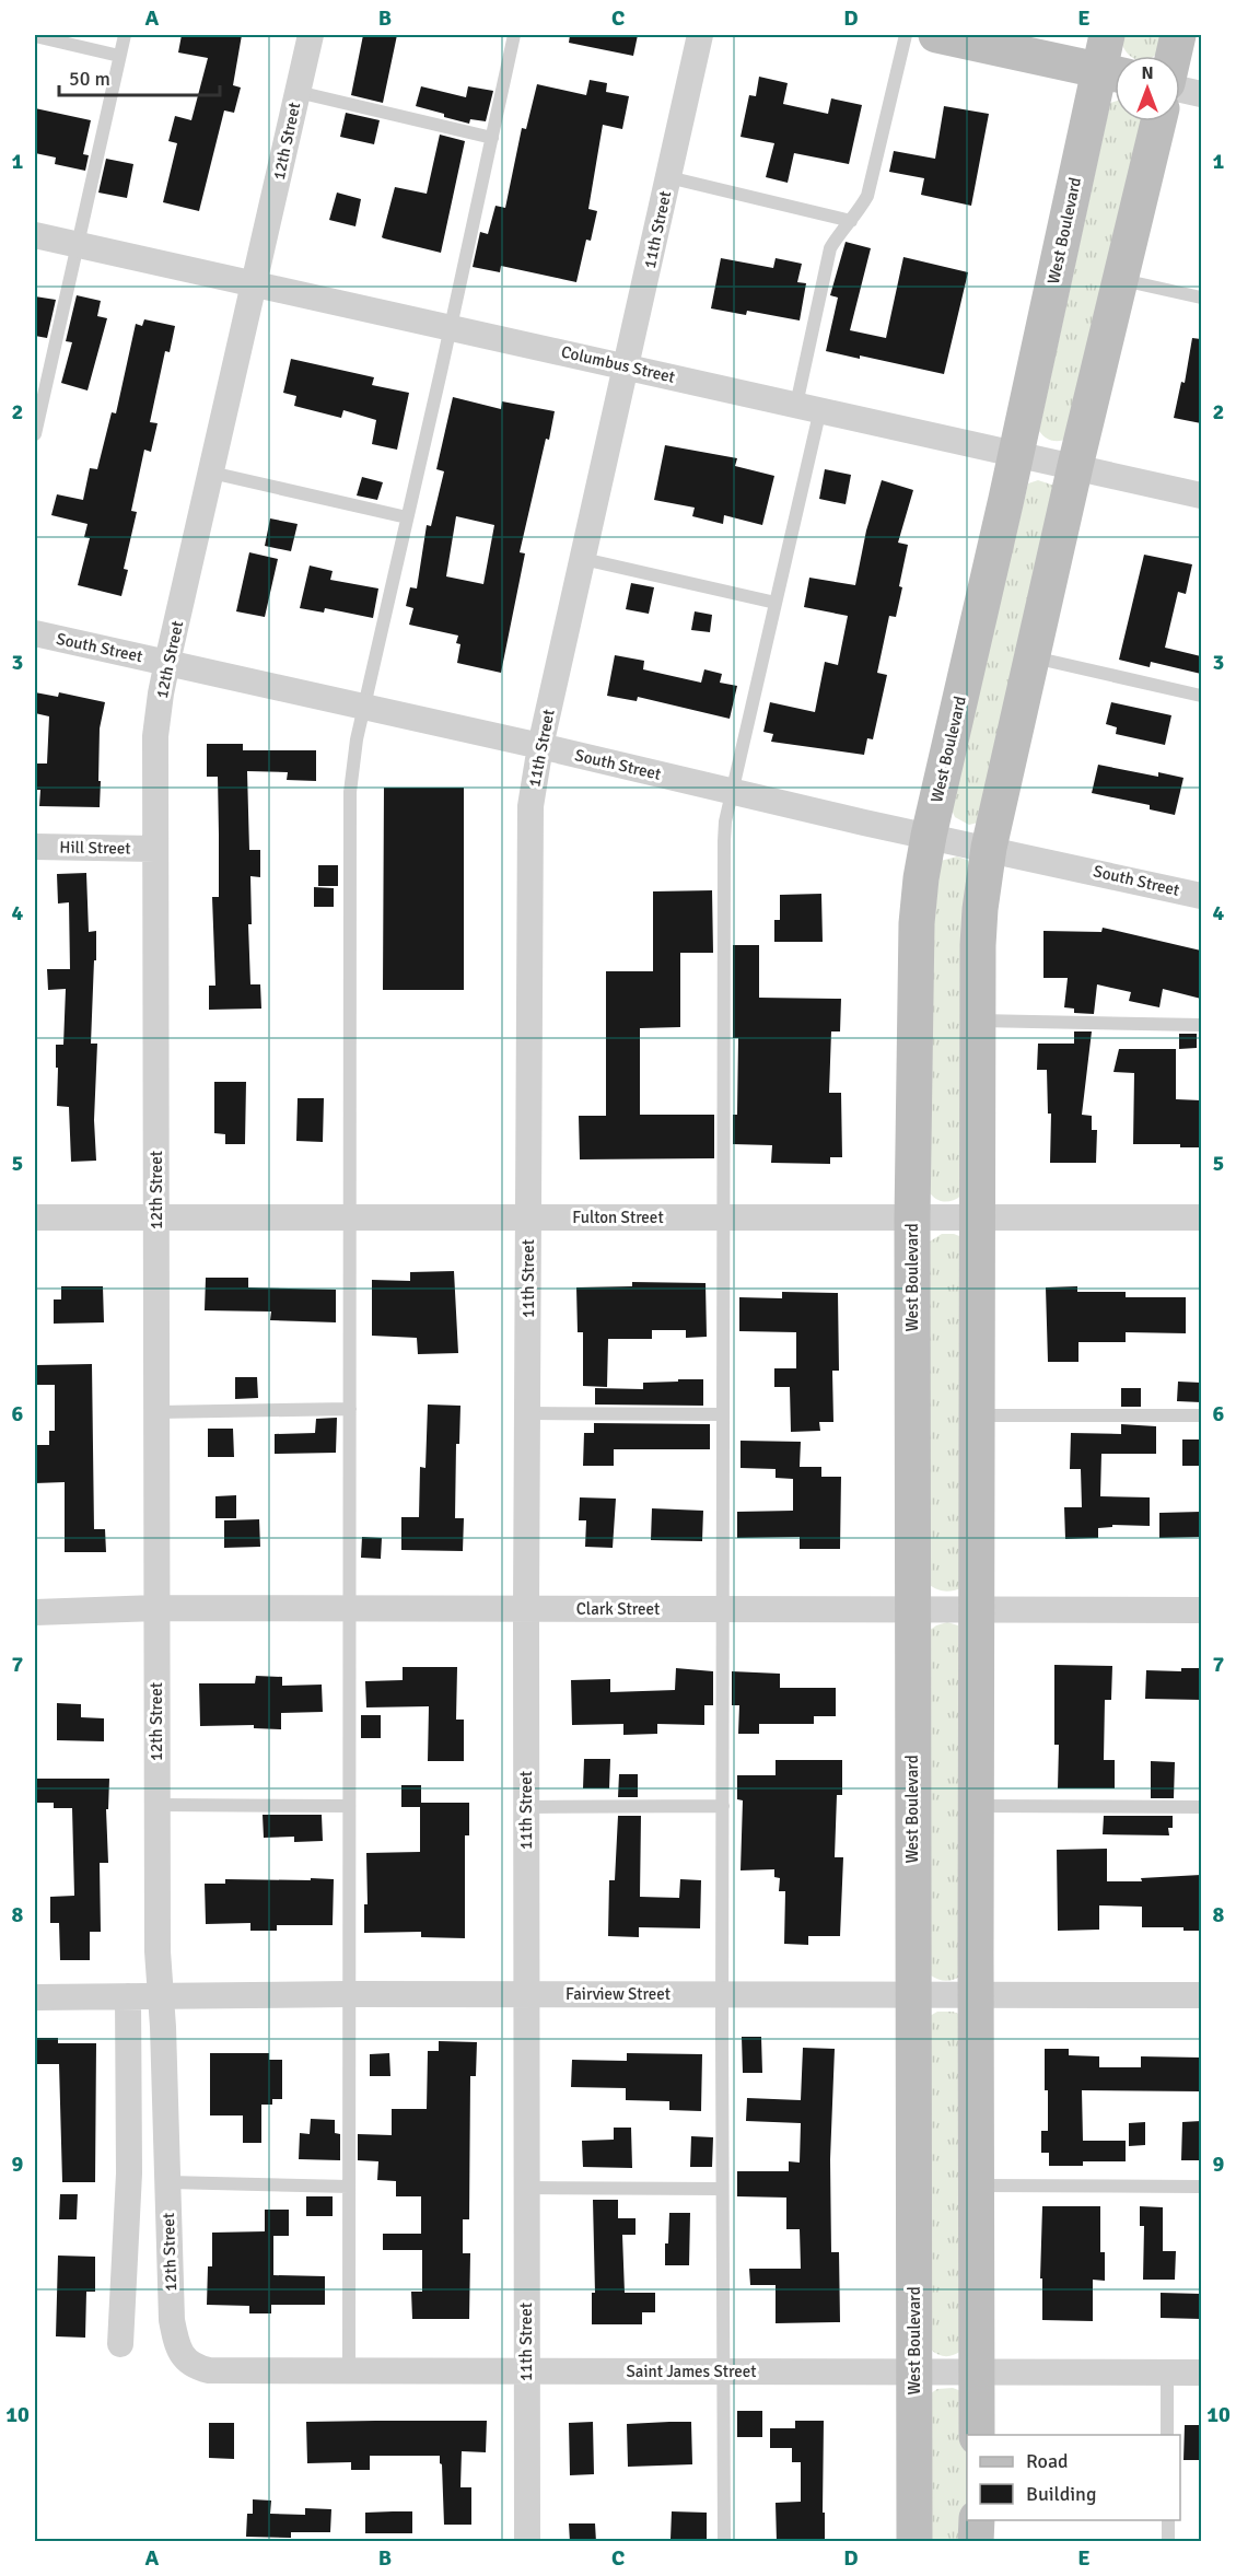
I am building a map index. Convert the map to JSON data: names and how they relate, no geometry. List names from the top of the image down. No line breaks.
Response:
{"streets":{"street":["12th Street","11th Street","West Boulevard","Columbus Street","South Street","Hill Street","Fulton Street","Clark Street","Fairview Street","Saint James Street"]},"crossings":[["12th Street","Columbus Street"],["12th Street","South Street"],["12th Street","Hill Street"],["12th Street","Fulton Street"],["12th Street","Clark Street"],["12th Street","Fairview Street"],["12th Street","Saint James Street"],["11th Street","Columbus Street"],["11th Street","South Street"],["11th Street","Fulton Street"],["11th Street","Clark Street"],["11th Street","Fairview Street"],["11th Street","Saint James Street"],["West Boulevard","Columbus Street"],["West Boulevard","South Street"],["West Boulevard","Fulton Street"],["West Boulevard","Clark Street"],["West Boulevard","Fairview Street"],["West Boulevard","Saint James Street"]],"legend":["Road","Building"],"scale_bar":"50 m","north":"top","grid":{"columns":["A","B","C","D","E"],"rows":["1","2","3","4","5","6","7","8","9","10"]}}
